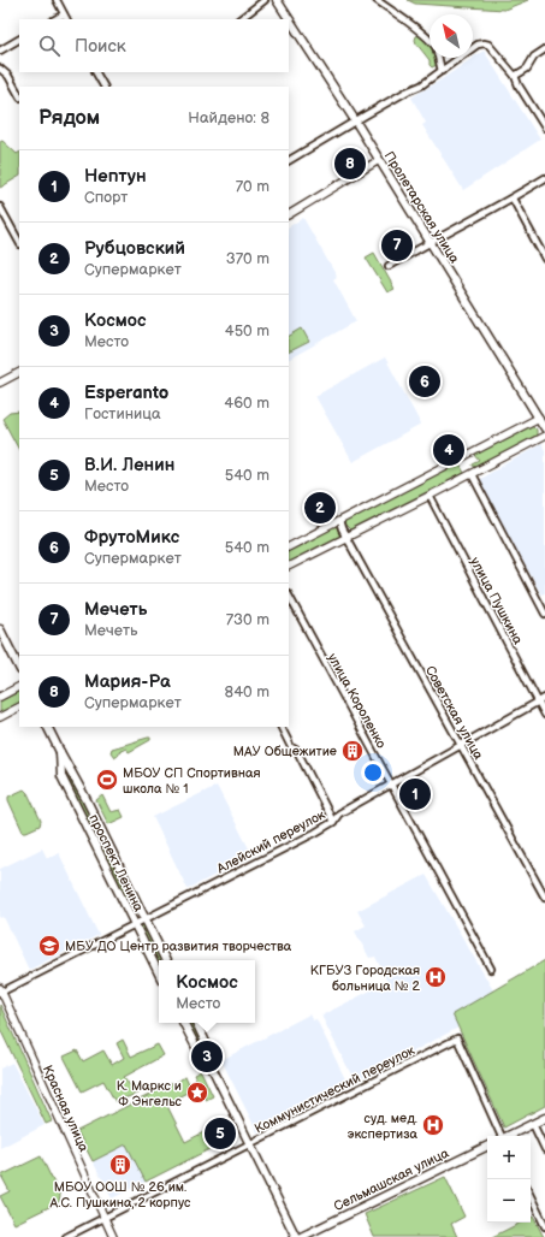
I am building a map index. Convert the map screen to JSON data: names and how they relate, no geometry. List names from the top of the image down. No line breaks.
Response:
{"streets":{"main road":["Пролетарская улица","проспект Ленина","Сельмашская улица"],"street":["улица Пушкина","улица Короленко","Советская улица","Алейский переулок","Коммунистический переулок","Красная улица"]},"crossings":[["улица Пушкина","Алейский переулок"],["улица Короленко","Алейский переулок"],["Советская улица","Алейский переулок"],["Алейский переулок","проспект Ленина"],["Алейский переулок","Красная улица"],["Коммунистический переулок","Красная улица"]],"places":{"building":["МАУ Общежитие","МБОУ ООШ № 26 им. А.С. Пушкина, 2 корпус"],"sports":["МБОУ СП Спортивная школа № 1"],"school or university":["МБУ ДО Центр развития творчества"],"hospital":["КГБУЗ Городская больница № 2","суд. мед. экспертиза"],"place":["К. Маркс и Ф Энгельс"]},"north":"top left","page":{"search":"Поиск","heading":["Рядом","Найдено: 8"],"pins":["8","7","6","4","2","1","3","5"],"list":[{"mark":"1","name":"Нептун","note":"Спорт","value":"70 m"},{"mark":"2","name":"Рубцовский","note":"Супермаркет","value":"370 m"},{"mark":"3","name":"Космос","note":"Место","value":"450 m"},{"mark":"4","name":"Esperanto","note":"Гостиница","value":"460 m"},{"mark":"5","name":"В.И. Ленин","note":"Место","value":"540 m"},{"mark":"6","name":"ФрутоМикс","note":"Супермаркет","value":"540 m"},{"mark":"7","name":"Мечеть","note":"Мечеть","value":"730 m"},{"mark":"8","name":"Мария-Ра","note":"Супермаркет","value":"840 m"}],"popup":["Космос","Место"],"map_buttons":["+","−"]}}
